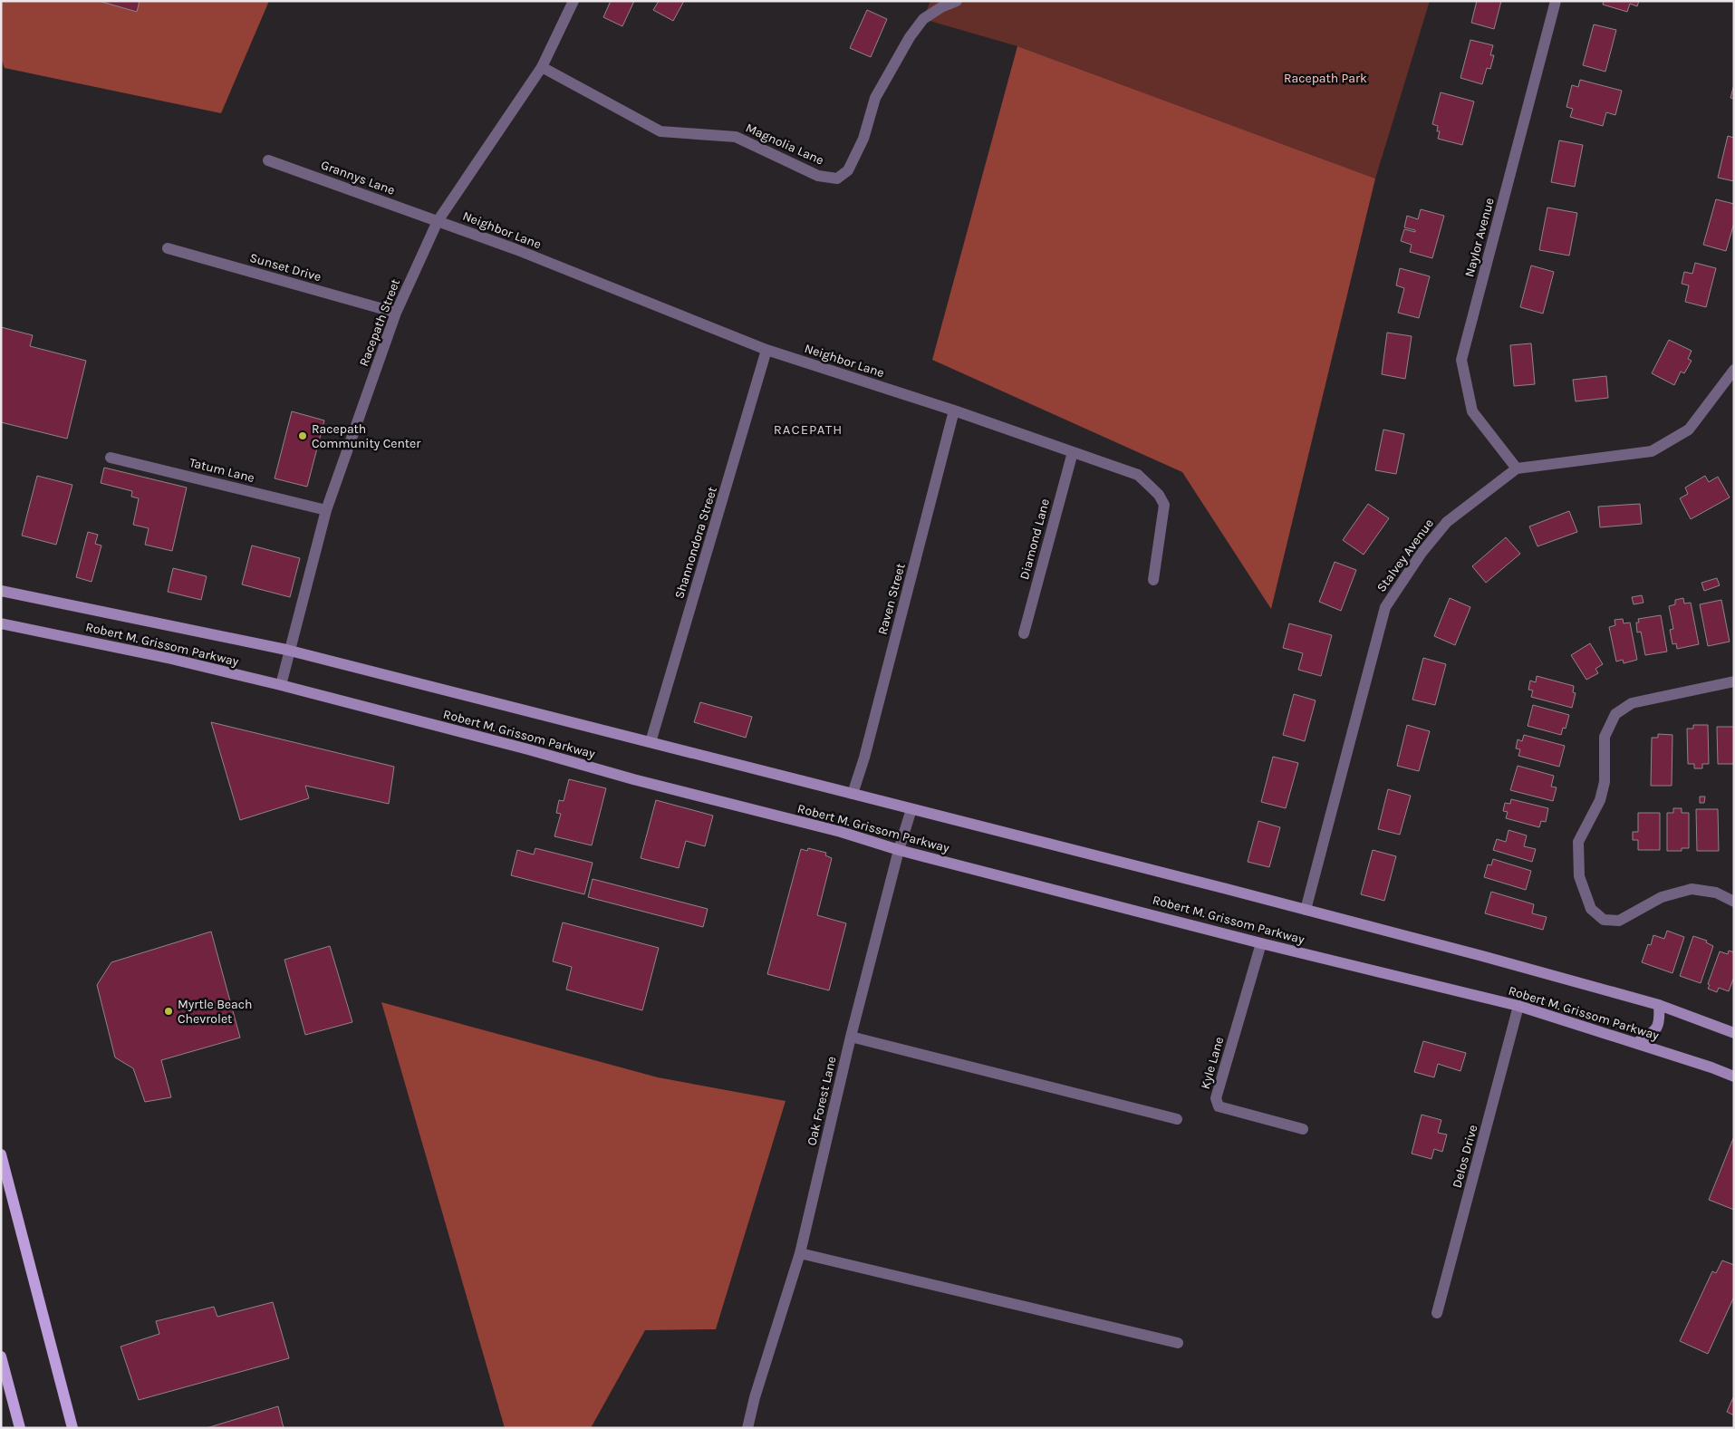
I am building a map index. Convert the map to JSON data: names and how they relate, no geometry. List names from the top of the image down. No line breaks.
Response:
{"streets":{"main road":["Robert M. Grissom Parkway"],"street":["Magnolia Lane","Grannys Lane","Neighbor Lane","Naylor Avenue","Sunset Drive","Racepath Street","Tatum Lane","Diamond Lane","Shannondora Street","Stalvey Avenue","Raven Street","Kyle Lane","Oak Forest Lane","Delos Drive"]},"crossings":[["Magnolia Lane","Racepath Street"],["Grannys Lane","Neighbor Lane"],["Grannys Lane","Racepath Street"],["Neighbor Lane","Racepath Street"],["Neighbor Lane","Diamond Lane"],["Neighbor Lane","Shannondora Street"],["Neighbor Lane","Raven Street"],["Naylor Avenue","Stalvey Avenue"],["Sunset Drive","Racepath Street"],["Racepath Street","Tatum Lane"],["Racepath Street","Robert M. Grissom Parkway"],["Shannondora Street","Robert M. Grissom Parkway"],["Stalvey Avenue","Robert M. Grissom Parkway"],["Raven Street","Robert M. Grissom Parkway"],["Robert M. Grissom Parkway","Kyle Lane"],["Robert M. Grissom Parkway","Oak Forest Lane"],["Robert M. Grissom Parkway","Delos Drive"]],"districts":["RACEPATH"],"parks":["Racepath Park"],"places":["Racepath Community Center","Myrtle Beach Chevrolet"]}
